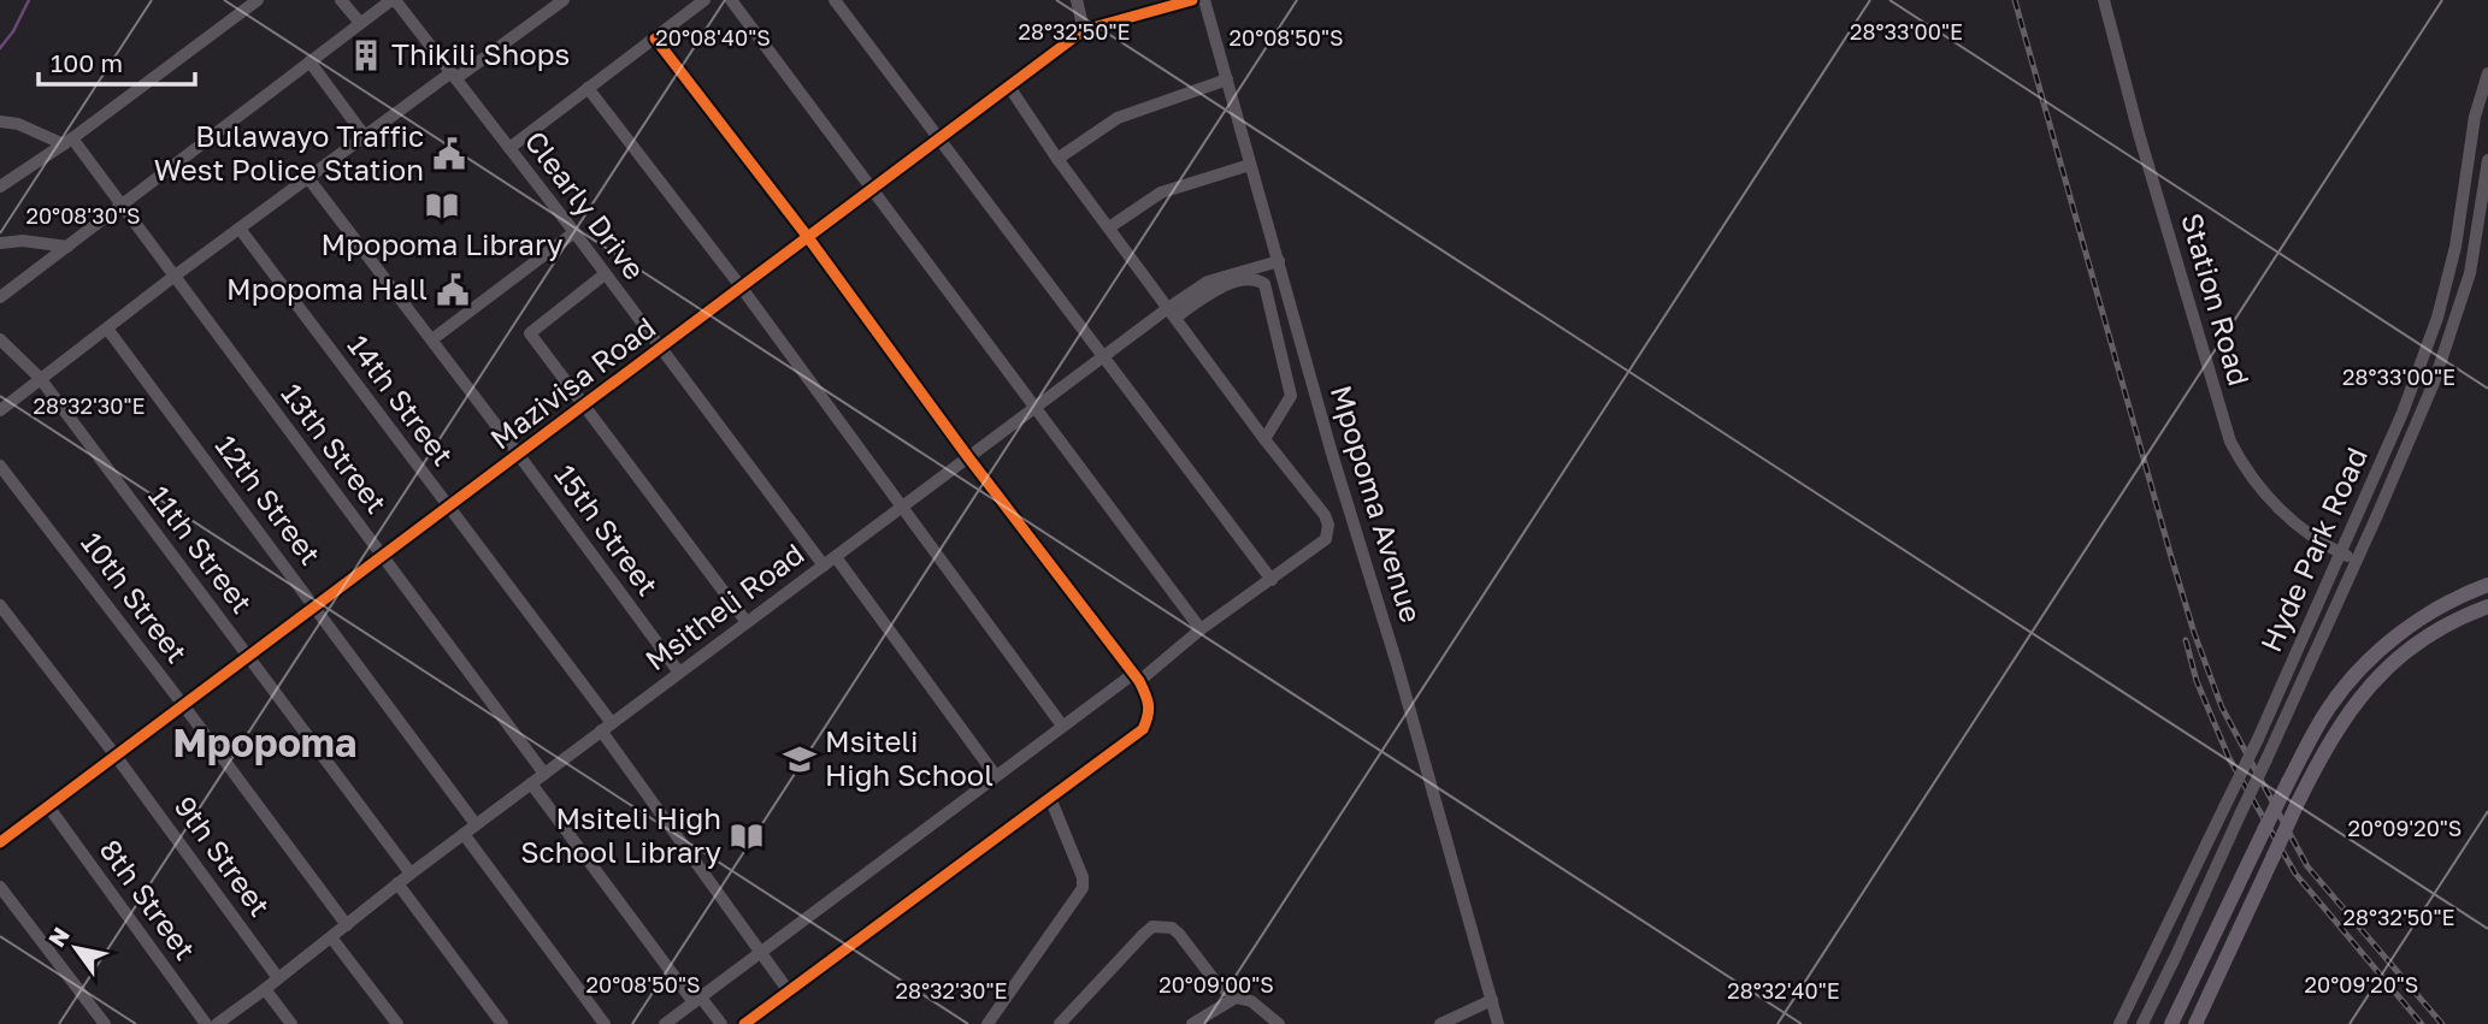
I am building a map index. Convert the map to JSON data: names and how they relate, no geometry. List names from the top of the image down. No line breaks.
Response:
{"streets":{"street":["Clearly Drive","Station Road","Mazivisa Road","14th Street","13th Street","12th Street","Mpopoma Avenue","15th Street","11th Street","Hyde Park Road","10th Street","Msitheli Road","9th Street","8th Street"]},"crossings":[["Clearly Drive","Mazivisa Road"],["Clearly Drive","Msitheli Road"],["Station Road","Hyde Park Road"],["Mazivisa Road","14th Street"],["Mazivisa Road","13th Street"],["Mazivisa Road","12th Street"],["Mazivisa Road","15th Street"],["Mazivisa Road","11th Street"],["Mazivisa Road","10th Street"],["Mazivisa Road","9th Street"],["Mazivisa Road","8th Street"],["14th Street","Msitheli Road"],["13th Street","Msitheli Road"],["12th Street","Msitheli Road"],["Mpopoma Avenue","Msitheli Road"],["15th Street","Msitheli Road"],["11th Street","Msitheli Road"],["10th Street","Msitheli Road"],["Msitheli Road","9th Street"]],"districts":["Mpopoma"],"places":{"building":["Thikili Shops"],"public building":["Bulawayo Traffic West Police Station","Mpopoma Hall"],"library":["Mpopoma Library","Msiteli High School Library"],"school or university":["Msiteli High School"]},"scale_bar":"100 m","north":"top left","coordinates":["28°32'50\"E","28°33'00\"E","20°08'40\"S","20°08'50\"S","20°08'30\"S","28°32'30\"E","20°09'20\"S","20°09'00\"S","28°32'40\"E"]}
